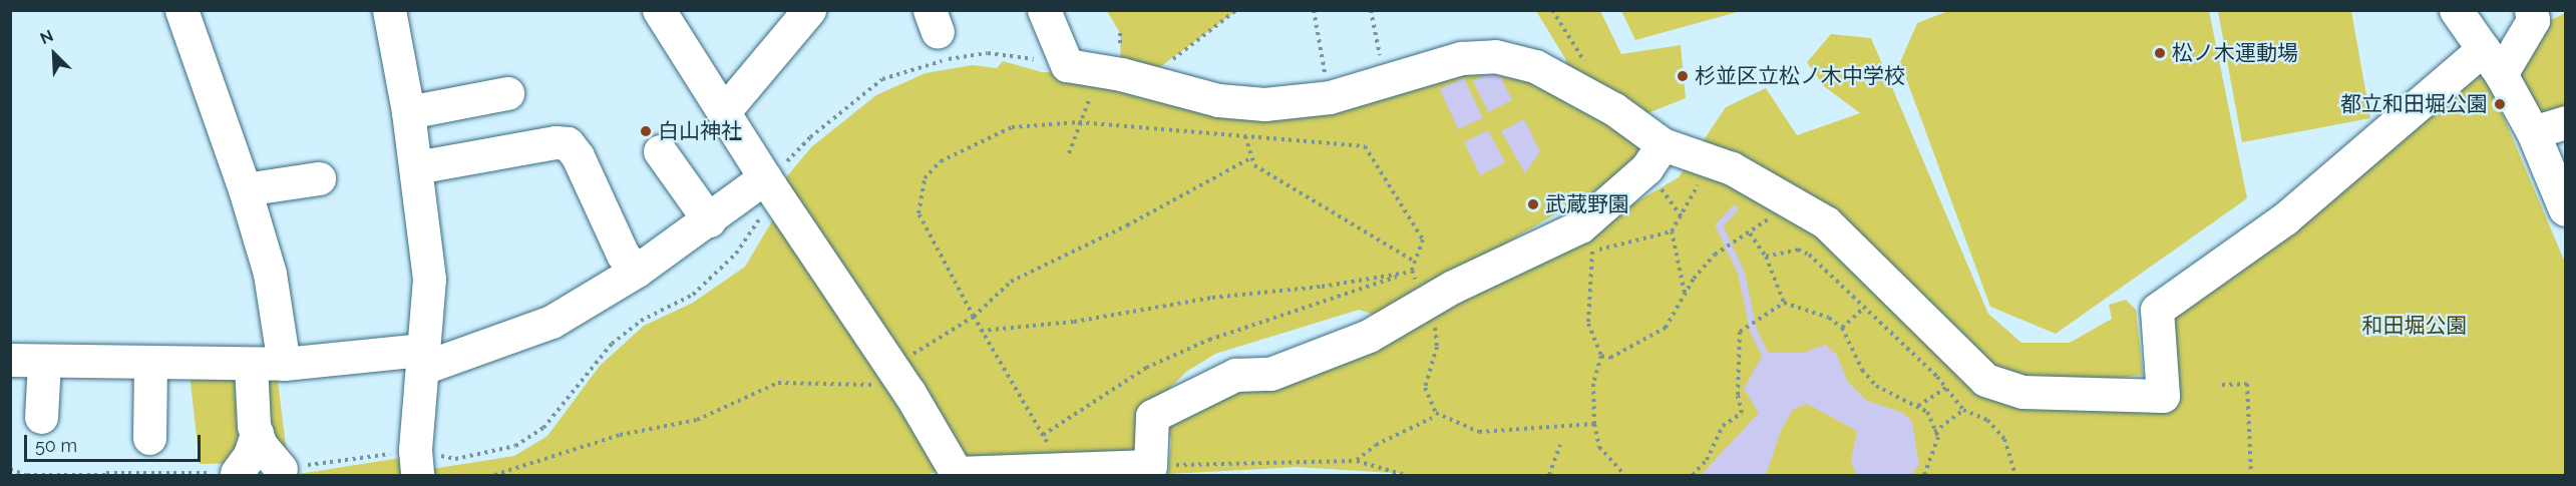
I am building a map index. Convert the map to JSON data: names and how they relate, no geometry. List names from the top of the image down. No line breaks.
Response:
{"parks":["和田堀公園"],"places":["松ノ木運動場","杉並区立松ノ木中学校","都立和田堀公園","白山神社","武蔵野園"],"scale_bar":"50 m","north":"top left"}
